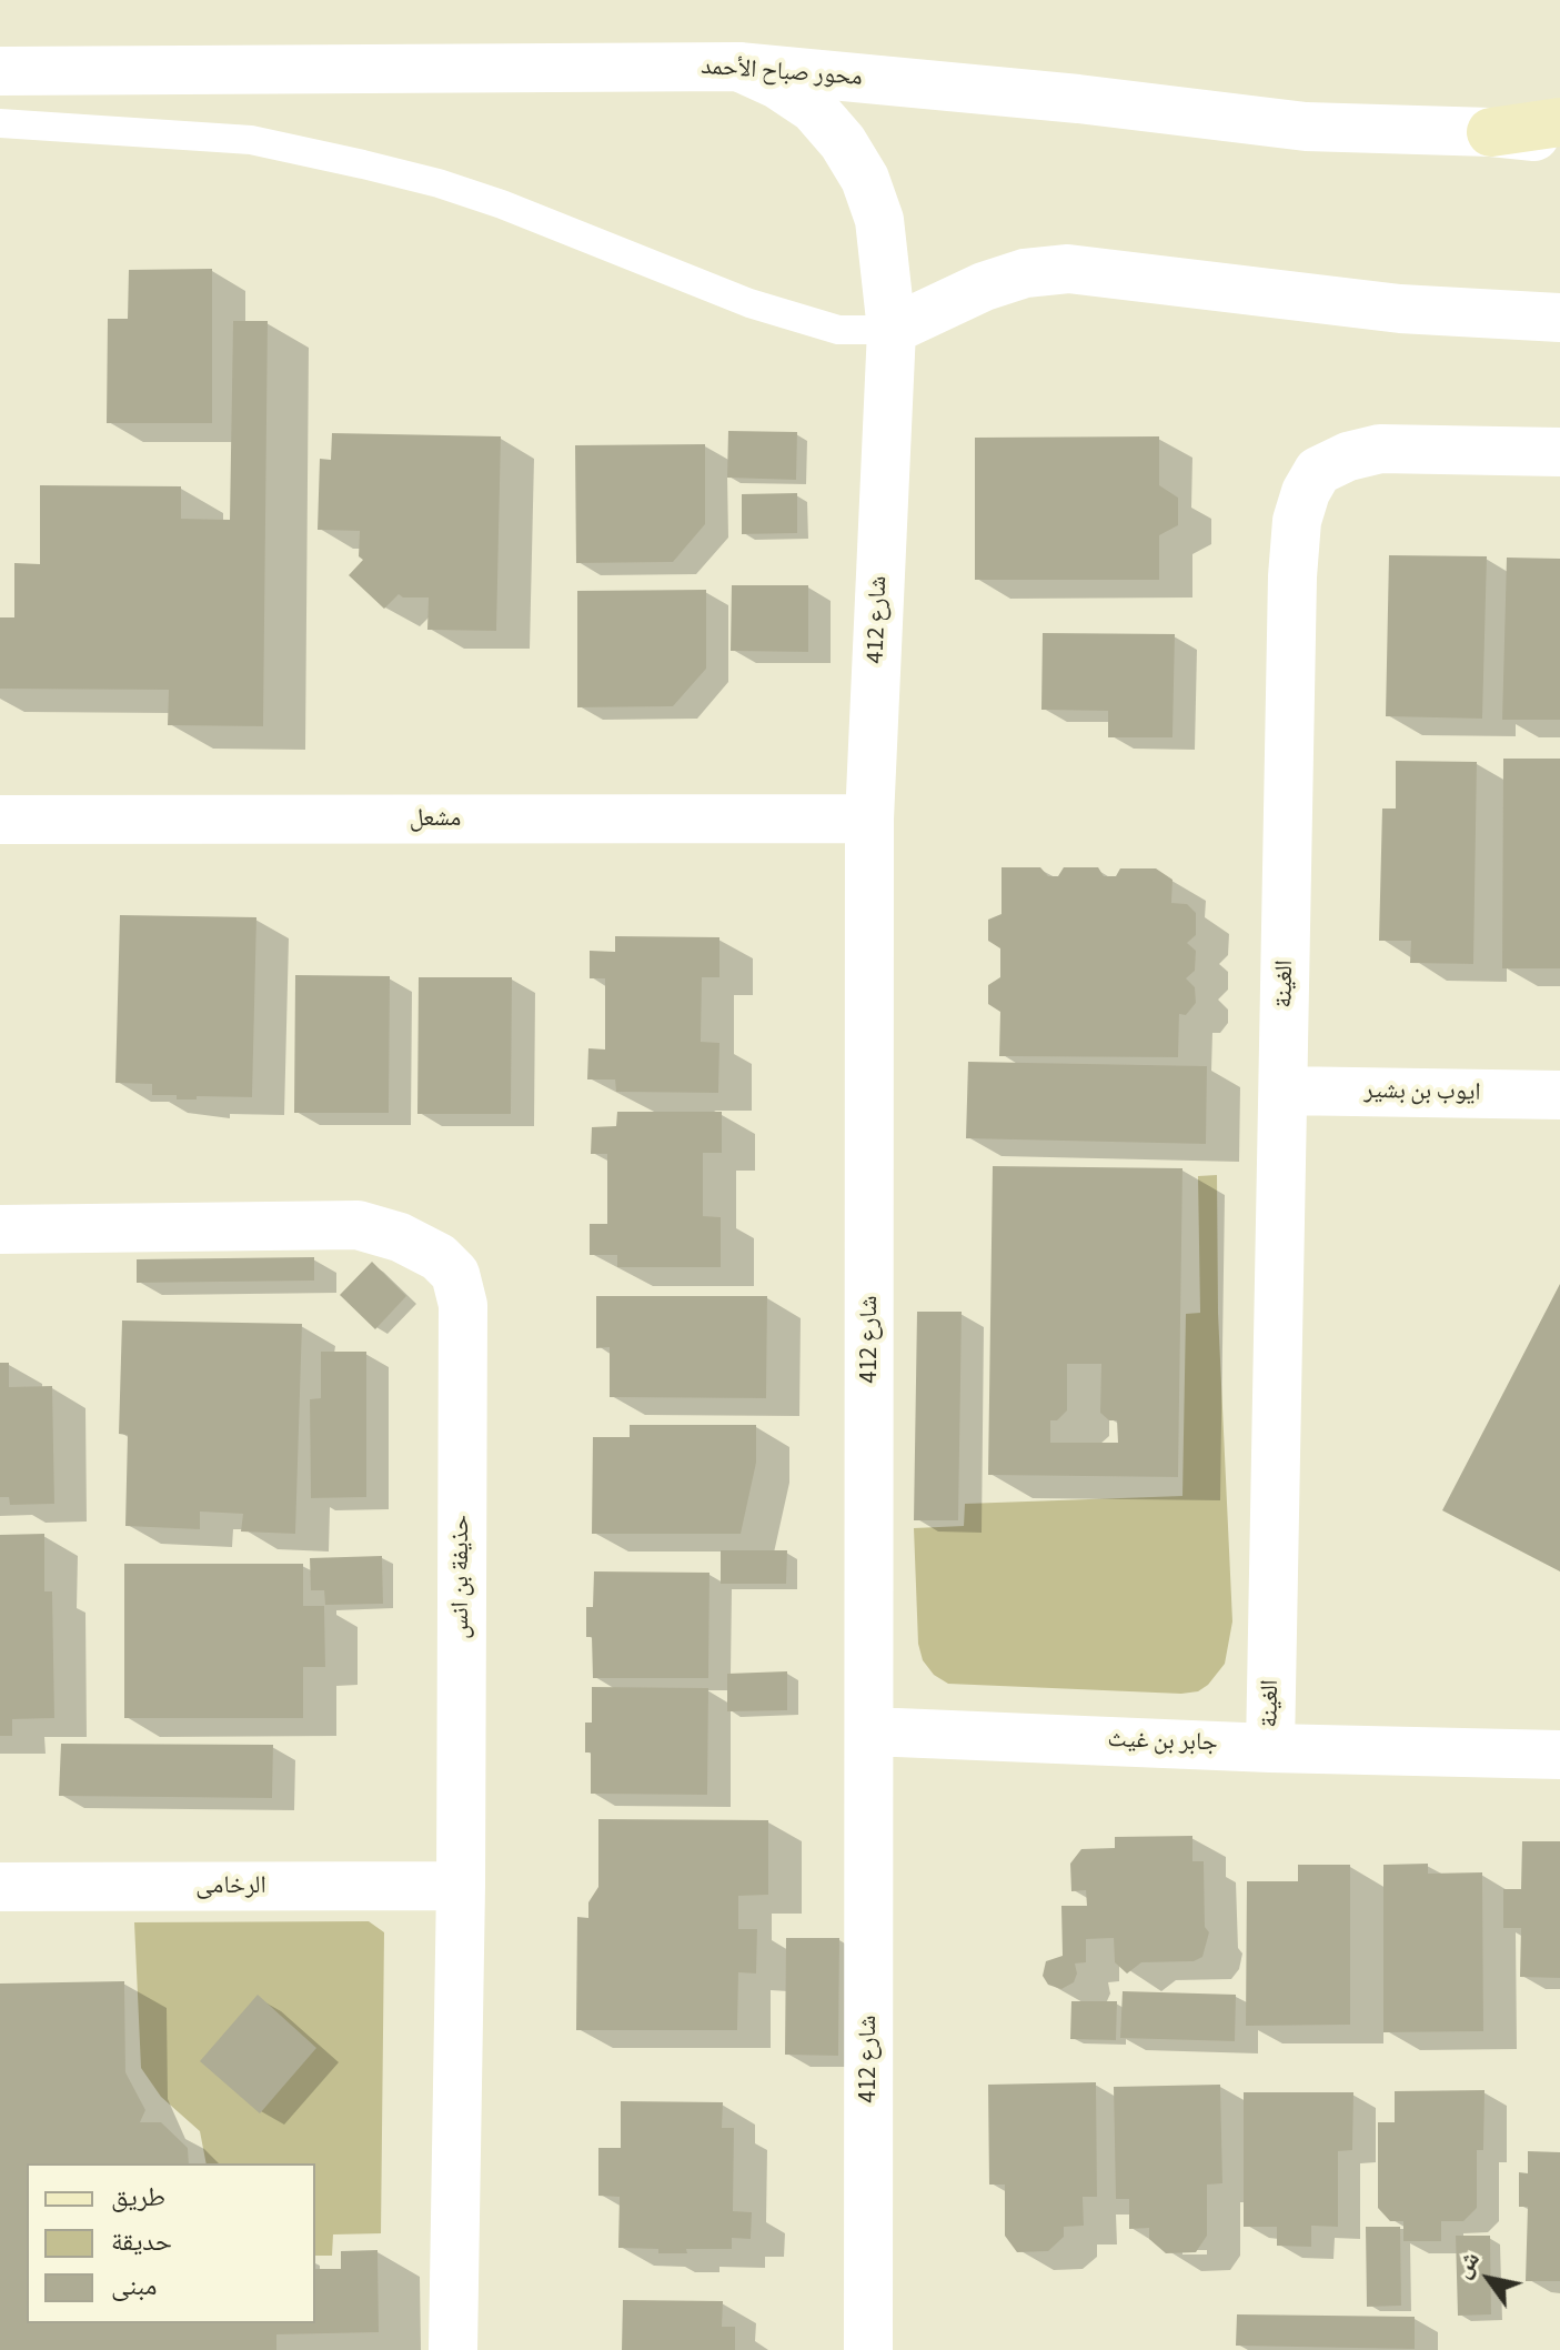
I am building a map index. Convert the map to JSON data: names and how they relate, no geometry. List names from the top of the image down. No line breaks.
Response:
{"streets":{"street":["محور صباح الأحمد","شارع 412","مشعل","الغينة","ايوب بن بشير","حذيفة بن انس","جابر بن غيث","الرخامى"]},"crossings":[["محور صباح الأحمد","شارع 412"],["شارع 412","مشعل"],["شارع 412","جابر بن غيث"],["الغينة","ايوب بن بشير"],["الغينة","جابر بن غيث"],["حذيفة بن انس","الرخامى"]],"legend":["طريق","حديقة","مبنى"],"north":"top left"}
